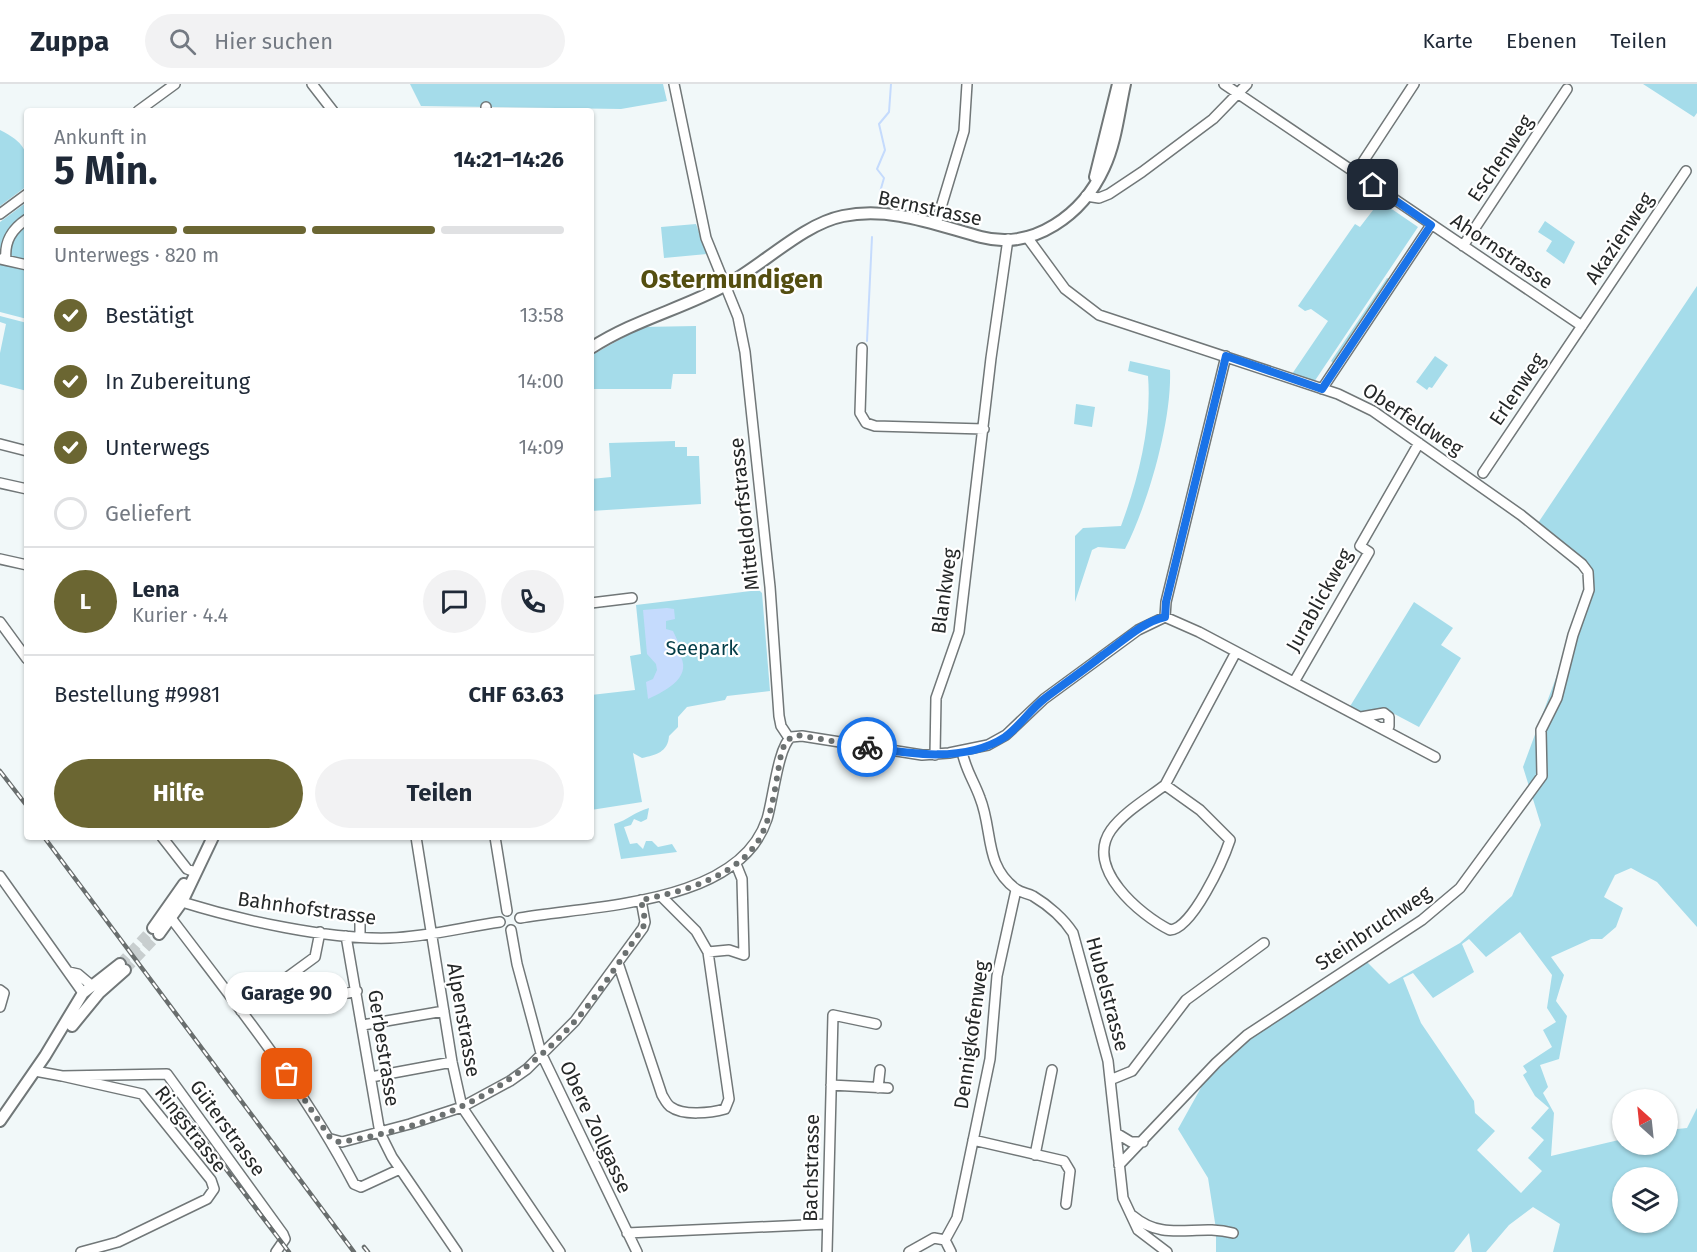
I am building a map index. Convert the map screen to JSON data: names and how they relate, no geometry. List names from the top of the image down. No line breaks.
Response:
{"streets":{"main road":["Bernstrasse"],"street":["Eschenweg","Akazienweg","Ahornstrasse","Erlenweg","Oberfeldweg","Mitteldorfstrasse","Blankweg","Jurablickweg","Bahnhofstrasse","Steinbruchweg","Hubelstrasse","Alpenstrasse","Dennigkofenweg","Gerbestrasse","Obere Zollgasse","Güterstrasse","Ringstrasse","Bachstrasse"]},"crossings":[["Eschenweg","Ahornstrasse"],["Bernstrasse","Oberfeldweg"],["Bernstrasse","Mitteldorfstrasse"],["Bernstrasse","Blankweg"],["Akazienweg","Ahornstrasse"],["Akazienweg","Erlenweg"],["Ahornstrasse","Erlenweg"],["Oberfeldweg","Jurablickweg"],["Oberfeldweg","Steinbruchweg"],["Bahnhofstrasse","Alpenstrasse"],["Bahnhofstrasse","Gerbestrasse"],["Bahnhofstrasse","Obere Zollgasse"],["Steinbruchweg","Hubelstrasse"],["Hubelstrasse","Dennigkofenweg"],["Güterstrasse","Ringstrasse"]],"districts":["Ostermundigen"],"parks":["Seepark"],"places":["Garage 90"],"north":"top left","page":{"header":"Zuppa","search":"Hier suchen","nav":["Karte","Ebenen","Teilen"],"heading":["5 Min.","Ankunft in","14:21–14:26"],"panel":["Lena","Kurier · 4.4","Bestellung #9981","CHF 63.63"],"bar":"Unterwegs · 820 m","list":[["Bestätigt","13:58"],["In Zubereitung","14:00"],["Unterwegs","14:09"],"Geliefert"],"round":"L","buttons":["Hilfe","Teilen"],"bubble":"Garage 90"}}
